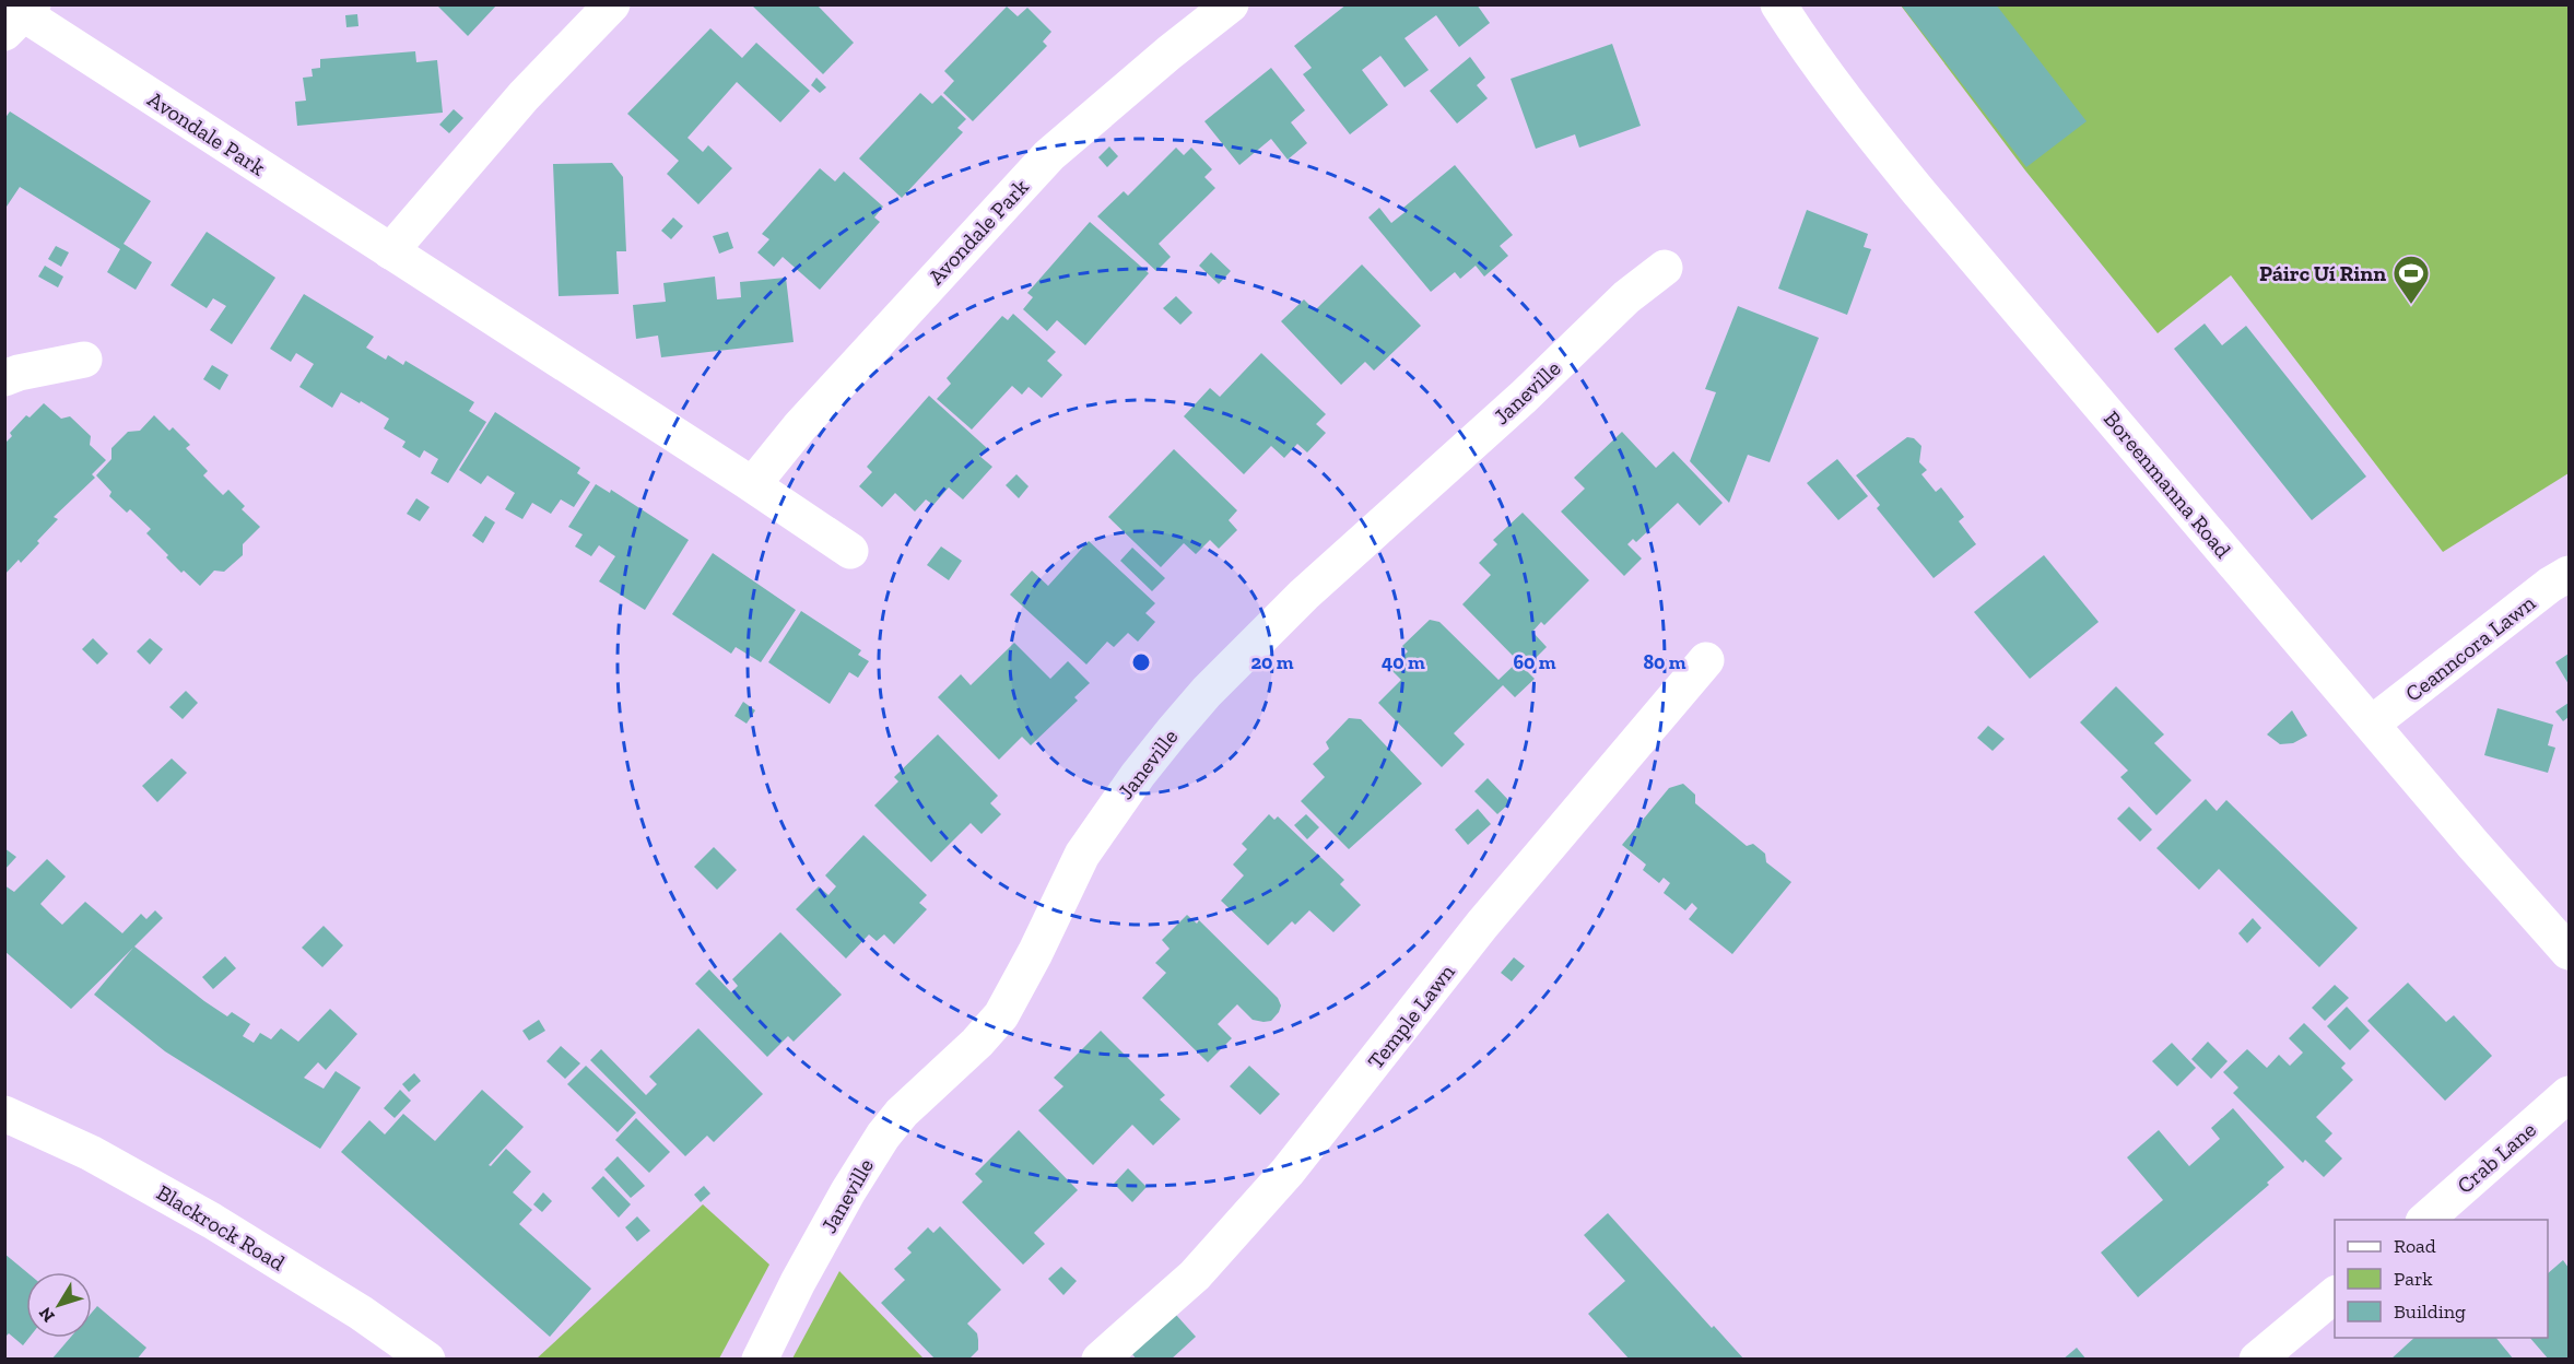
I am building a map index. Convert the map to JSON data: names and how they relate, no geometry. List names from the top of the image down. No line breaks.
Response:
{"streets":{"street":["Avondale Park","Janeville","Boreenmanna Road","Ceanncora Lawn","Temple Lawn","Crab Lane","Blackrock Road"]},"crossings":[["Boreenmanna Road","Ceanncora Lawn"]],"places":{"sports":["Páirc Uí Rinn"]},"legend":["Road","Park","Building"],"north":"bottom left","rings":["20 m","40 m","60 m","80 m"]}
